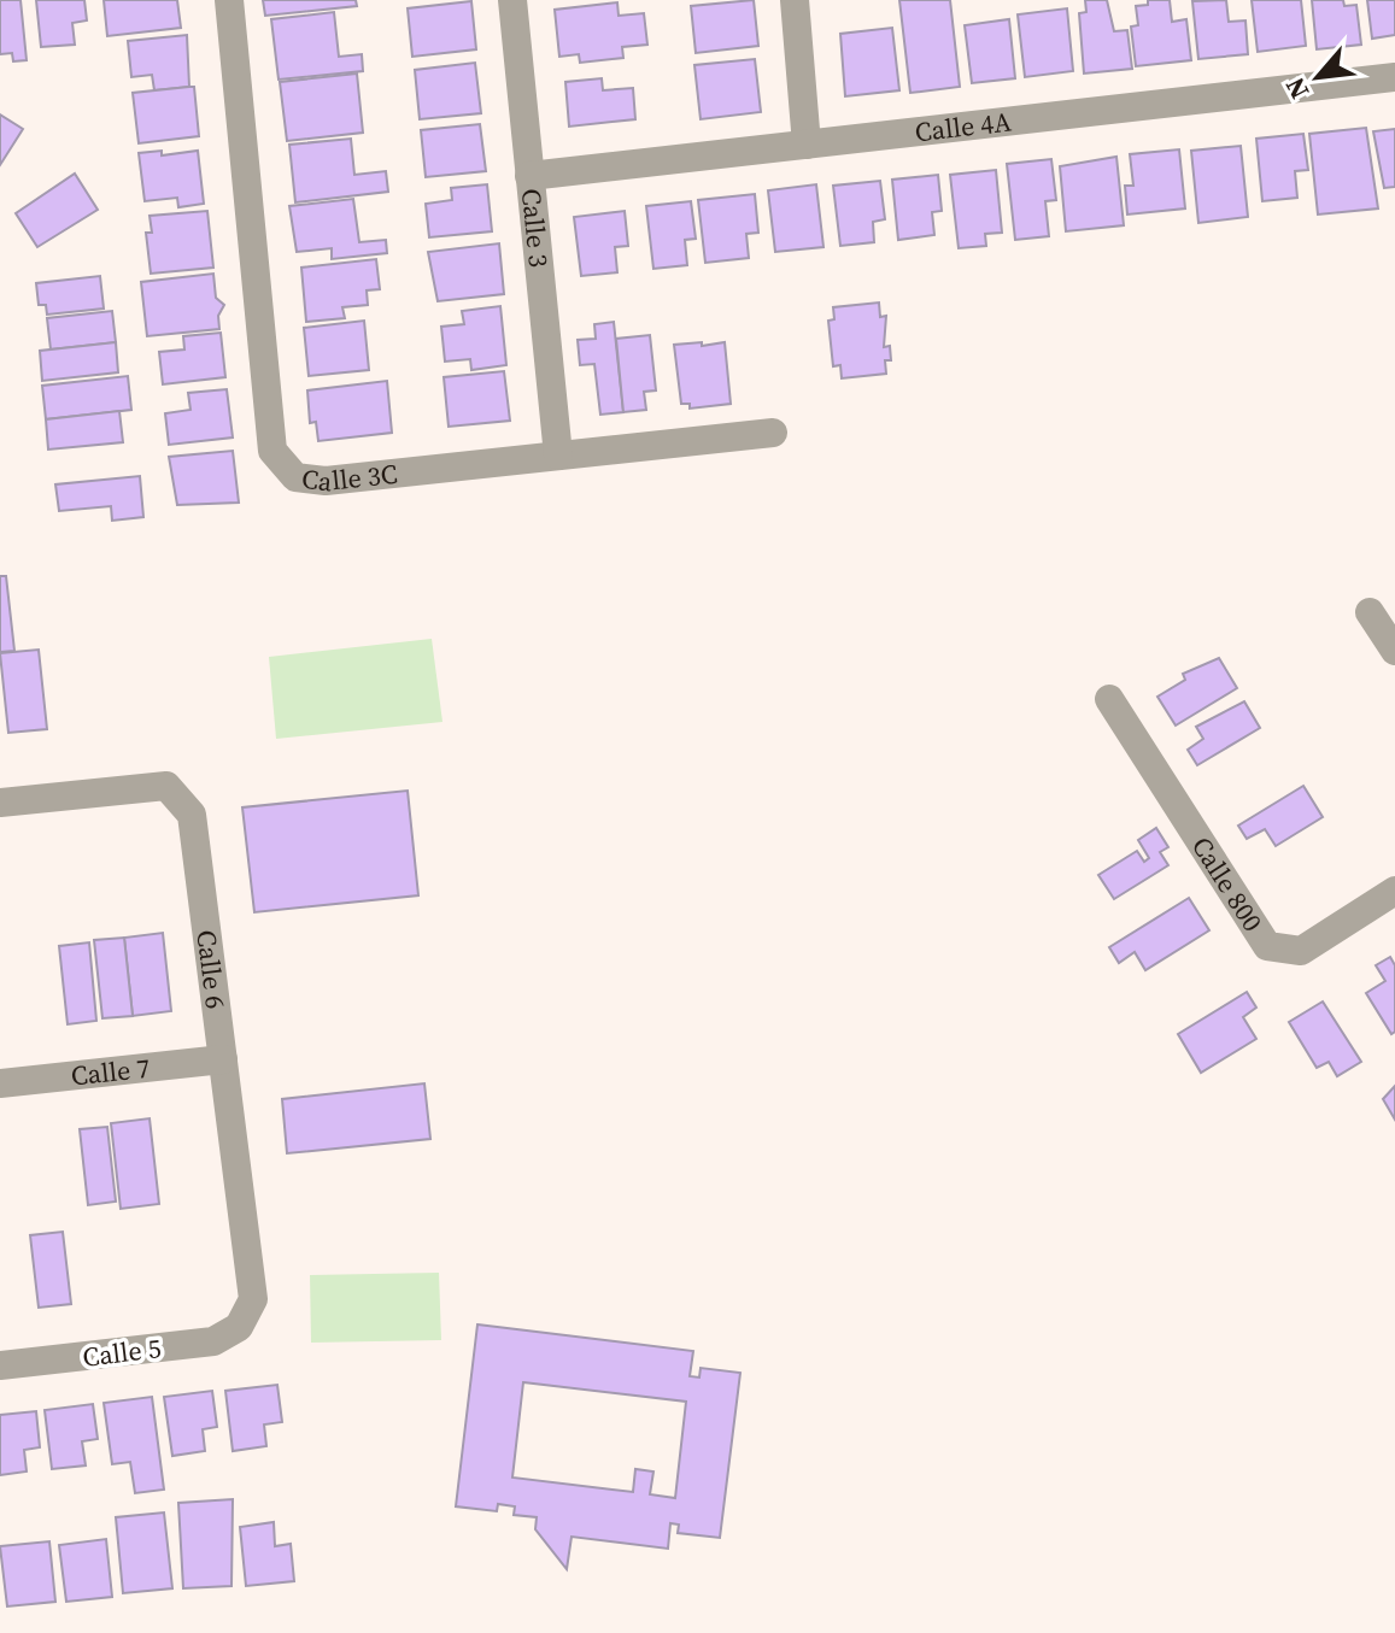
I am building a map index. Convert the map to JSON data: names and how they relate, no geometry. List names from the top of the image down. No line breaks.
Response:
{"streets":{"street":["Calle 4A","Calle 3","Calle 3C","Calle 800","Calle 6","Calle 7","Calle 5"]},"crossings":[["Calle 4A","Calle 3"],["Calle 3","Calle 3C"],["Calle 6","Calle 7"],["Calle 6","Calle 5"]],"north":"bottom left"}
